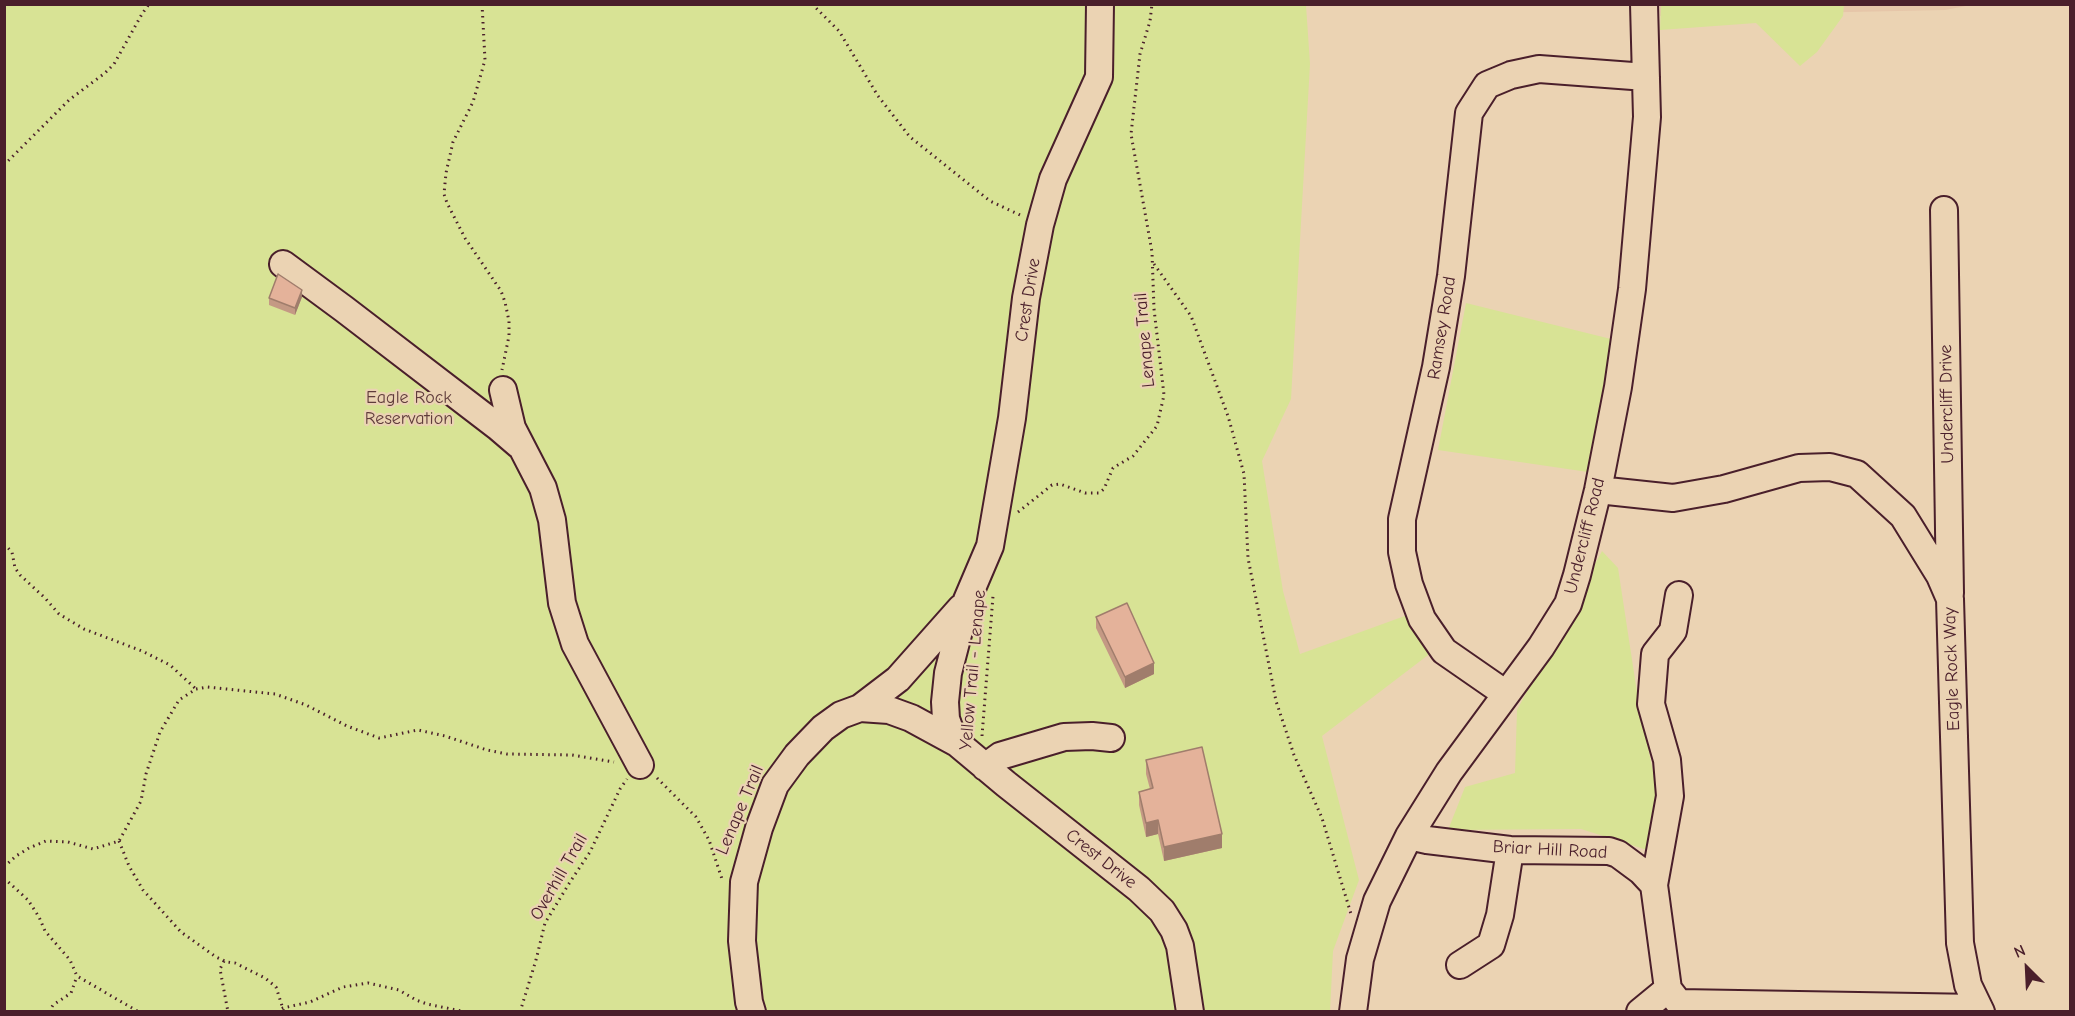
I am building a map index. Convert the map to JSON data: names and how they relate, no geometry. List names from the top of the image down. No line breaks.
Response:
{"streets":{"street":["Crest Drive","Ramsey Road","Undercliff Drive","Undercliff Road","Eagle Rock Way","Briar Hill Road"],"path":["Lenape Trail","Yellow Trail - Lenape","Overhill Trail"]},"crossings":[["Crest Drive","Lenape Trail"],["Crest Drive","Yellow Trail - Lenape"],["Ramsey Road","Undercliff Road"],["Lenape Trail","Overhill Trail"],["Undercliff Drive","Eagle Rock Way"],["Undercliff Road","Eagle Rock Way"],["Undercliff Road","Briar Hill Road"]],"parks":["Eagle Rock Reservation"],"north":"top left"}
